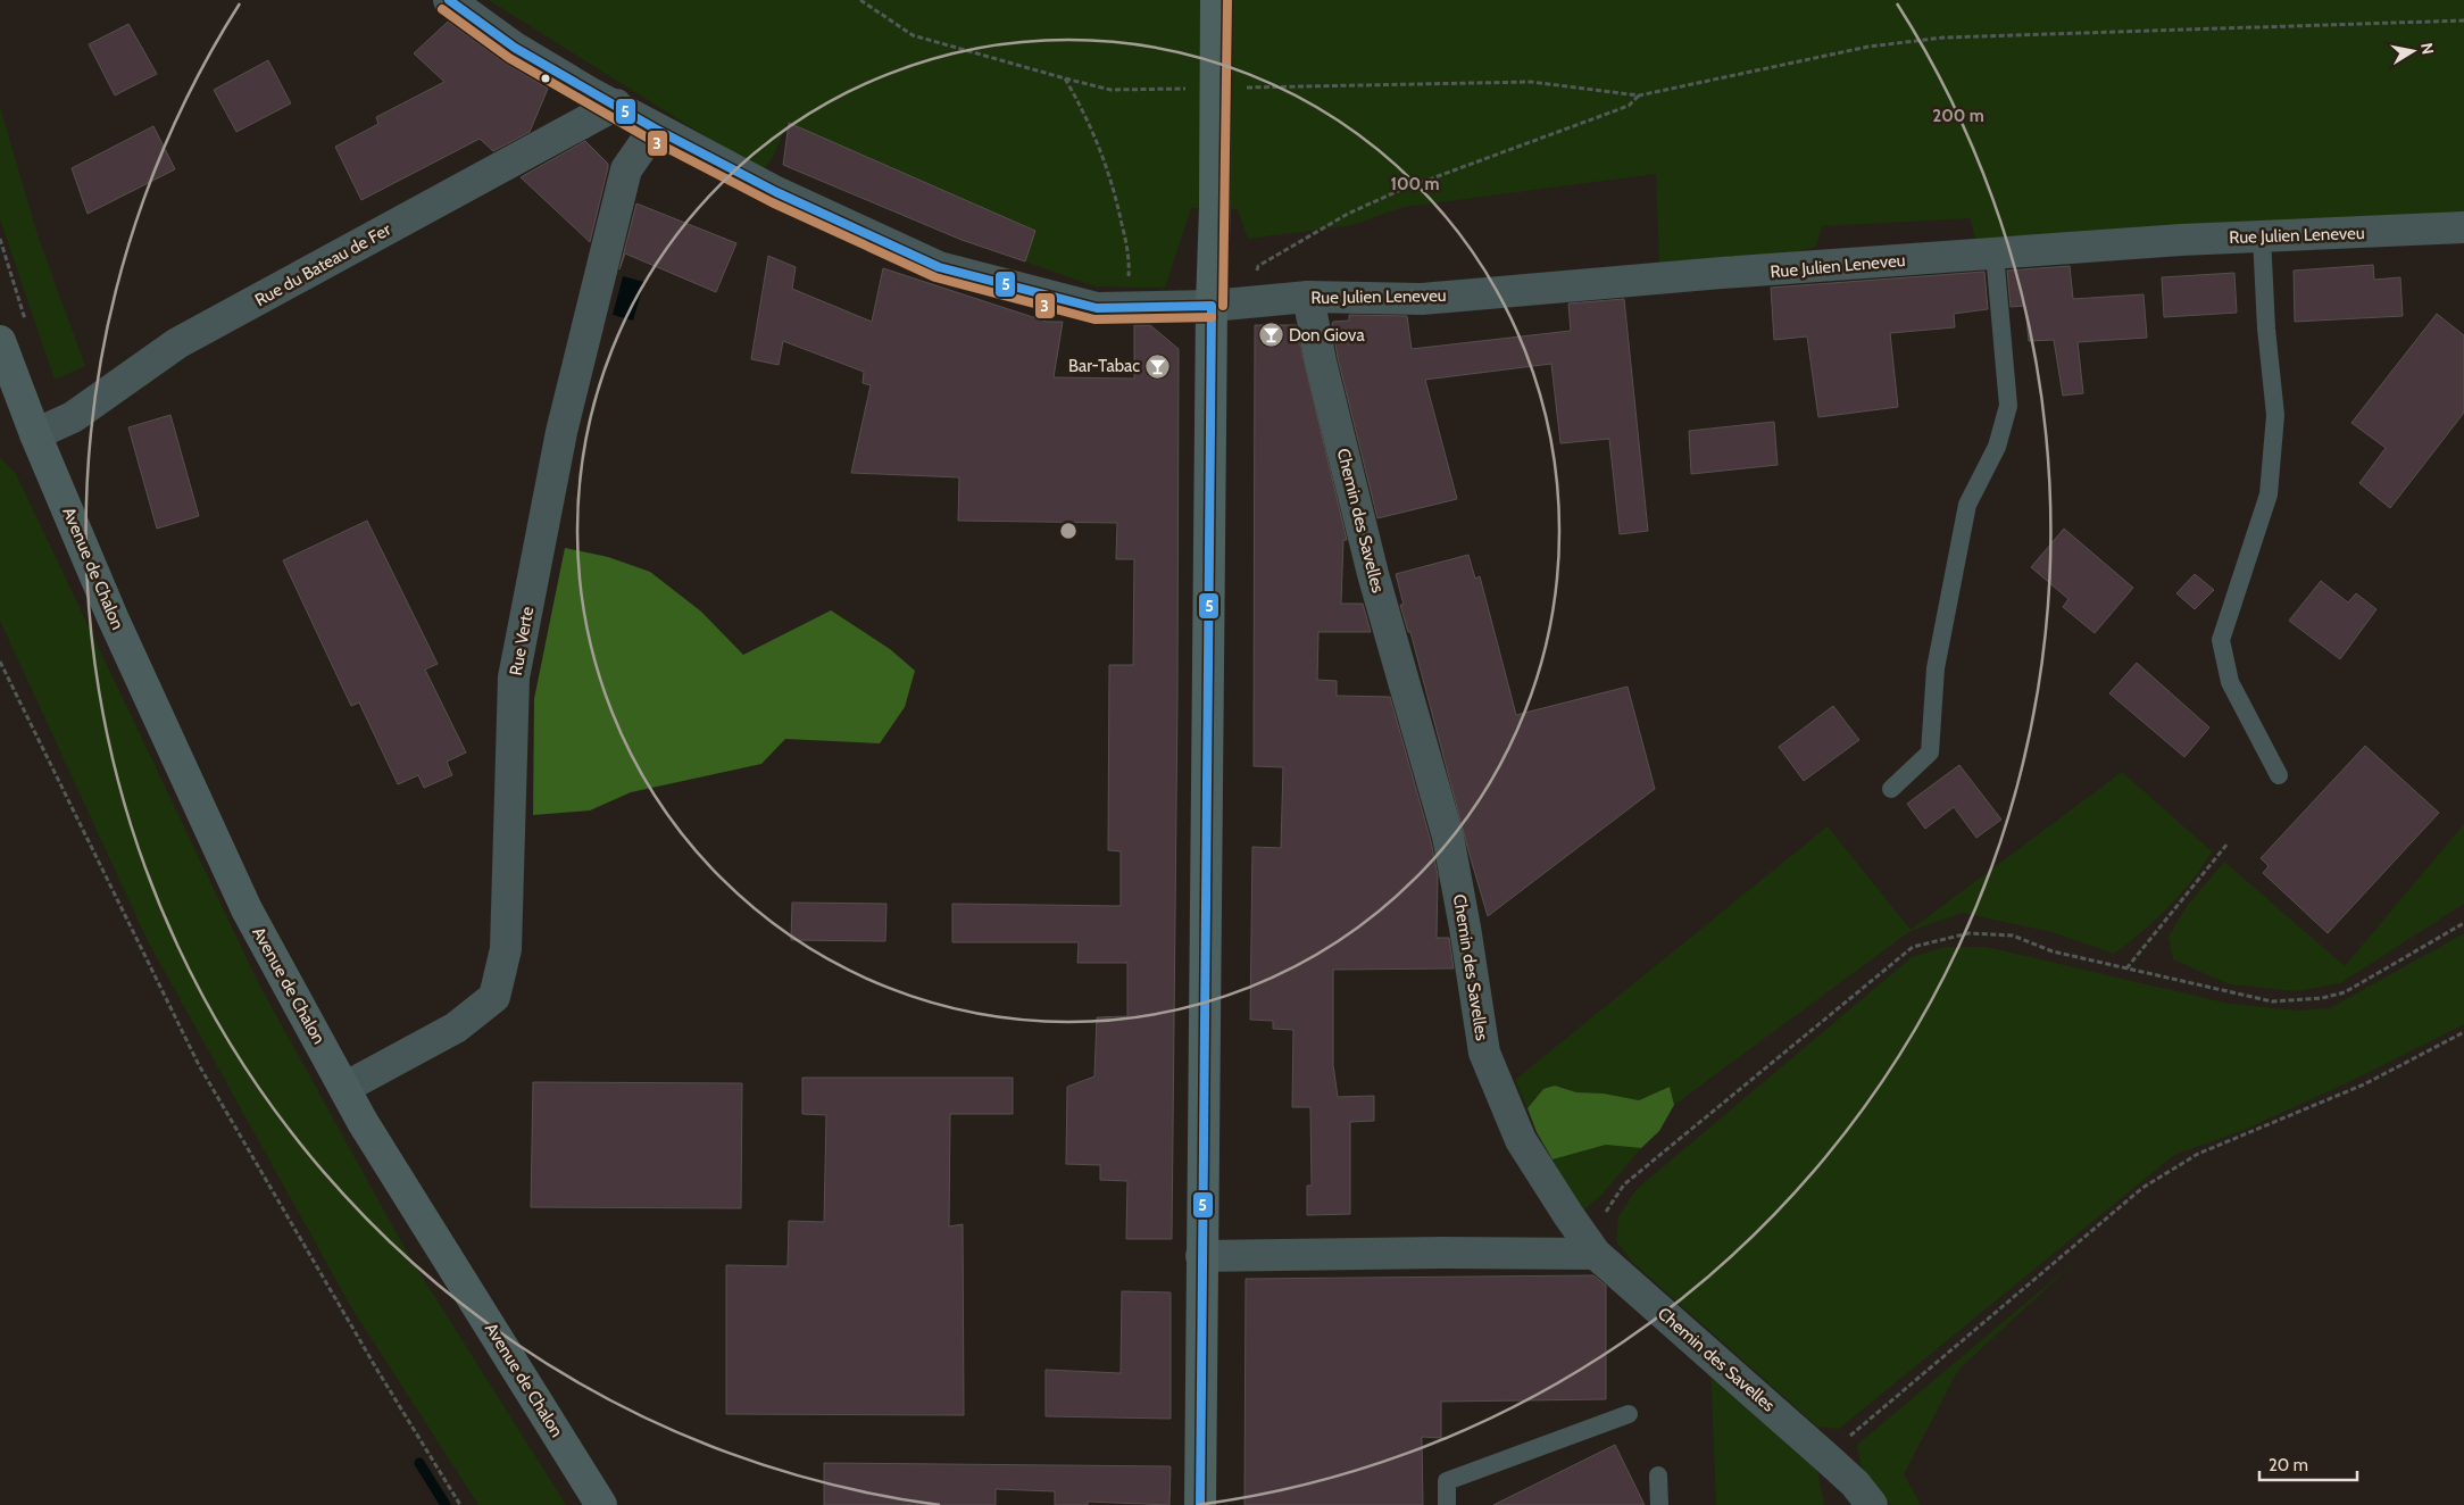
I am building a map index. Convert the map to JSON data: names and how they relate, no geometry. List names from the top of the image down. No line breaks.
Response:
{"streets":{"main road":["Avenue de Chalon"],"street":["Rue Julien Leneveu","Rue du Bateau de Fer","Chemin des Savelles","Rue Verte"]},"crossings":[["Rue Julien Leneveu","Rue du Bateau de Fer"],["Rue Julien Leneveu","Chemin des Savelles"],["Rue Julien Leneveu","Rue Verte"],["Rue du Bateau de Fer","Avenue de Chalon"],["Avenue de Chalon","Rue Verte"]],"places":{"bar":["Don Giova","Bar-Tabac"]},"lines":["transit line 5","transit line 3"],"scale_bar":"20 m","north":"right","rings":["200 m","100 m"]}
